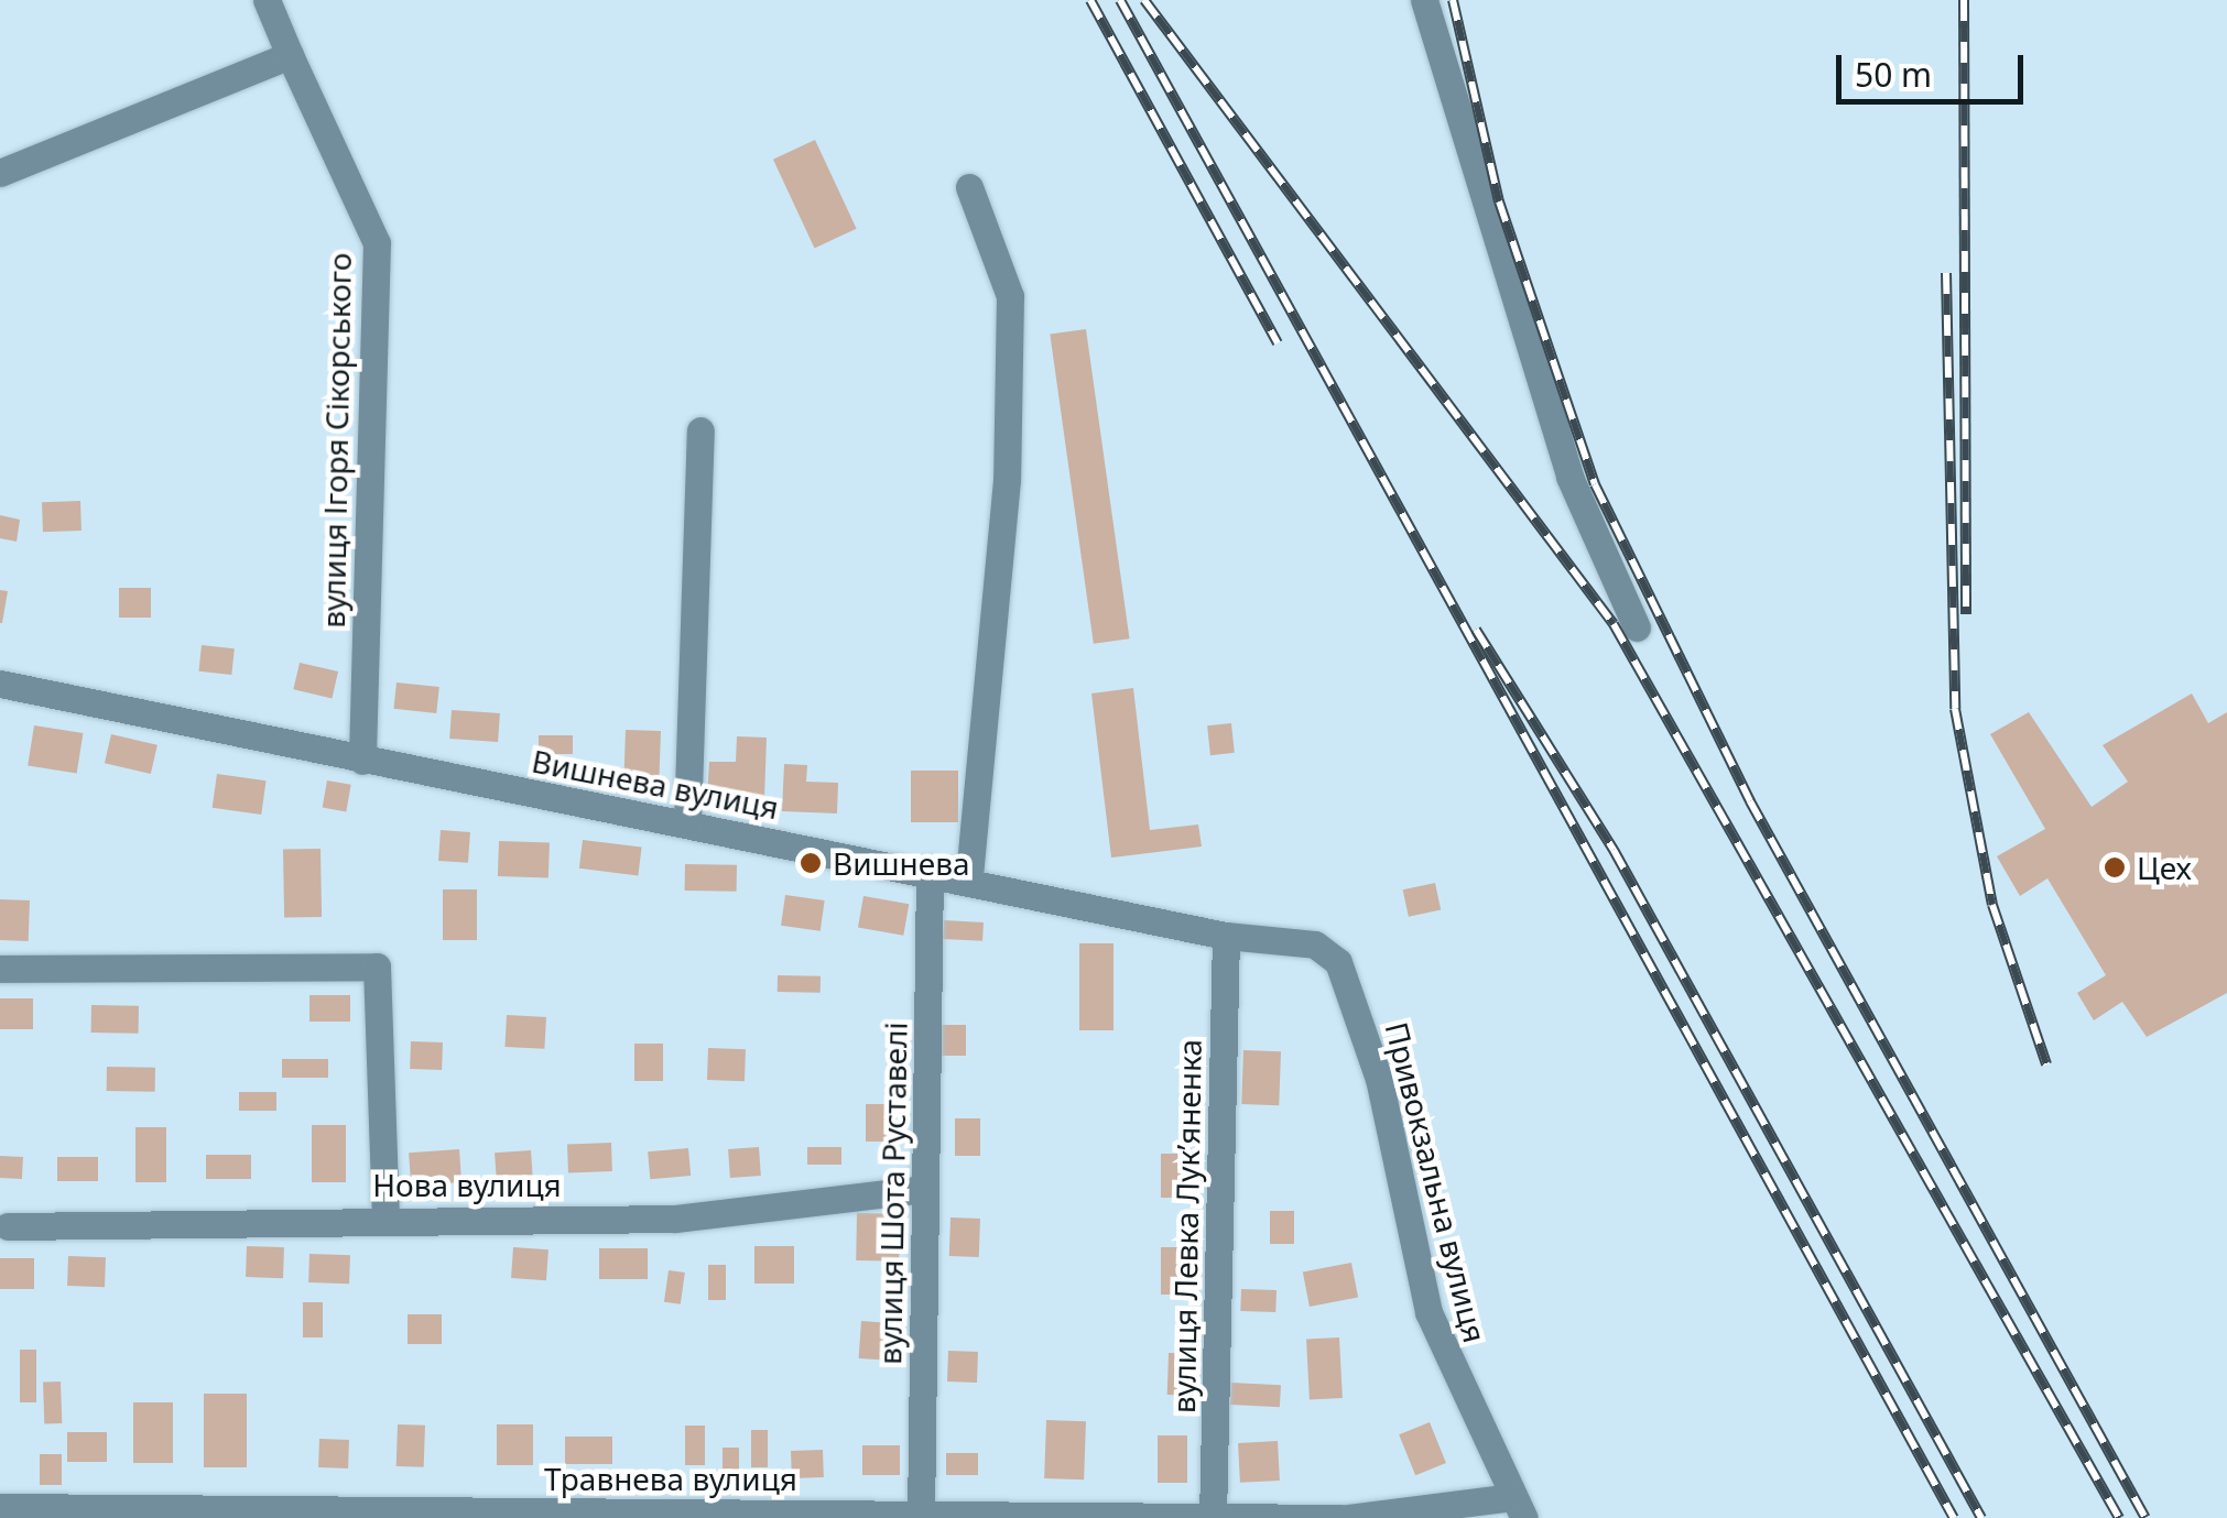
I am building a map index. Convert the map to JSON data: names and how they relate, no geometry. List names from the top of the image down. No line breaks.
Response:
{"streets":{"street":["вулиця Ігоря Сікорського","Вишнева вулиця","Привокзальна вулиця","Нова вулиця","вулиця Шота Руставелі","вулиця Левка Лукʼяненка","Травнева вулиця"]},"crossings":[["вулиця Ігоря Сікорського","Вишнева вулиця"],["Вишнева вулиця","Привокзальна вулиця"],["Вишнева вулиця","вулиця Шота Руставелі"],["Вишнева вулиця","вулиця Левка Лукʼяненка"],["Привокзальна вулиця","Травнева вулиця"],["Нова вулиця","вулиця Шота Руставелі"],["вулиця Шота Руставелі","Травнева вулиця"],["вулиця Левка Лукʼяненка","Травнева вулиця"]],"places":["Вишнева","Цех"],"scale_bar":"50 m"}
